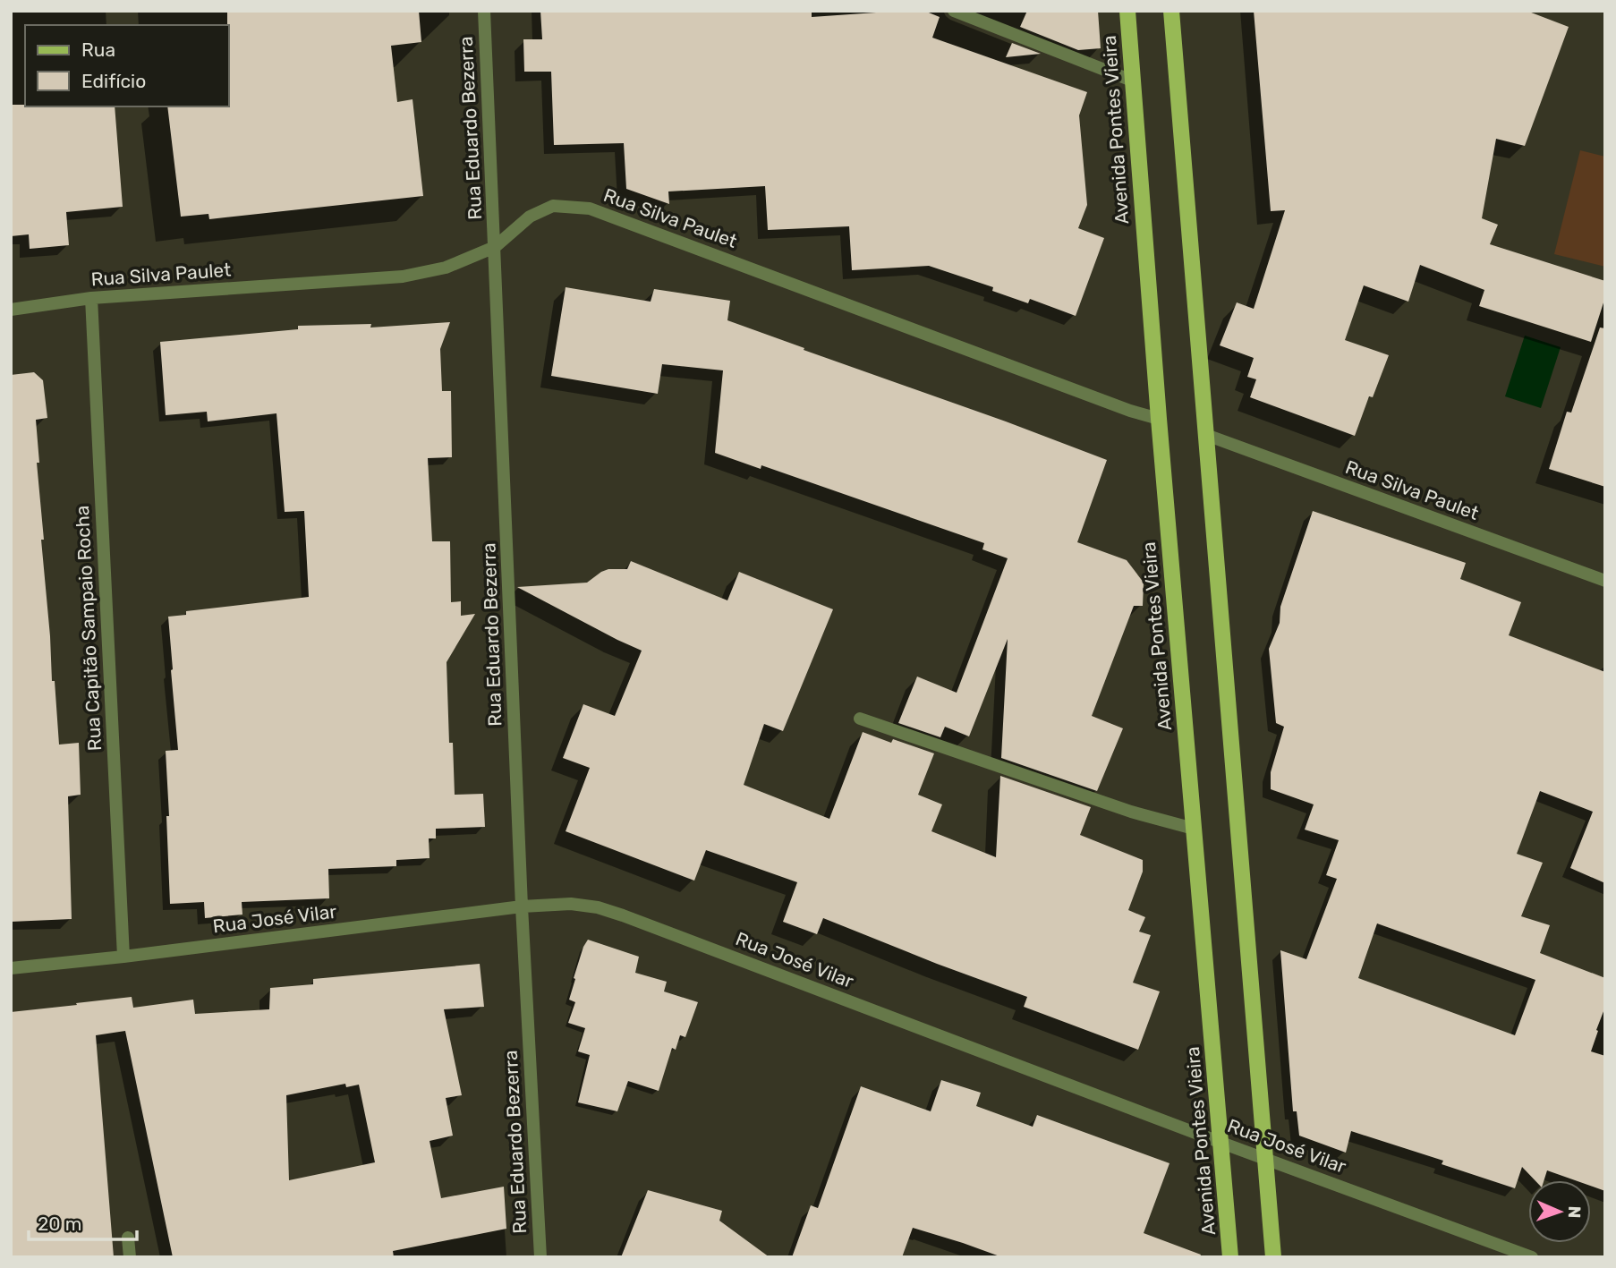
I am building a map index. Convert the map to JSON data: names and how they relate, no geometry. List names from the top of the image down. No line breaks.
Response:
{"streets":{"main road":["Avenida Pontes Vieira"],"street":["Rua Eduardo Bezerra","Rua Silva Paulet","Rua Capitão Sampaio Rocha","Rua José Vilar"]},"crossings":[["Rua Eduardo Bezerra","Rua Silva Paulet"],["Rua Eduardo Bezerra","Rua José Vilar"],["Avenida Pontes Vieira","Rua Silva Paulet"],["Avenida Pontes Vieira","Rua José Vilar"],["Rua Silva Paulet","Rua Capitão Sampaio Rocha"],["Rua Capitão Sampaio Rocha","Rua José Vilar"]],"legend":["Rua","Edifício"],"scale_bar":"20 m","north":"right"}
